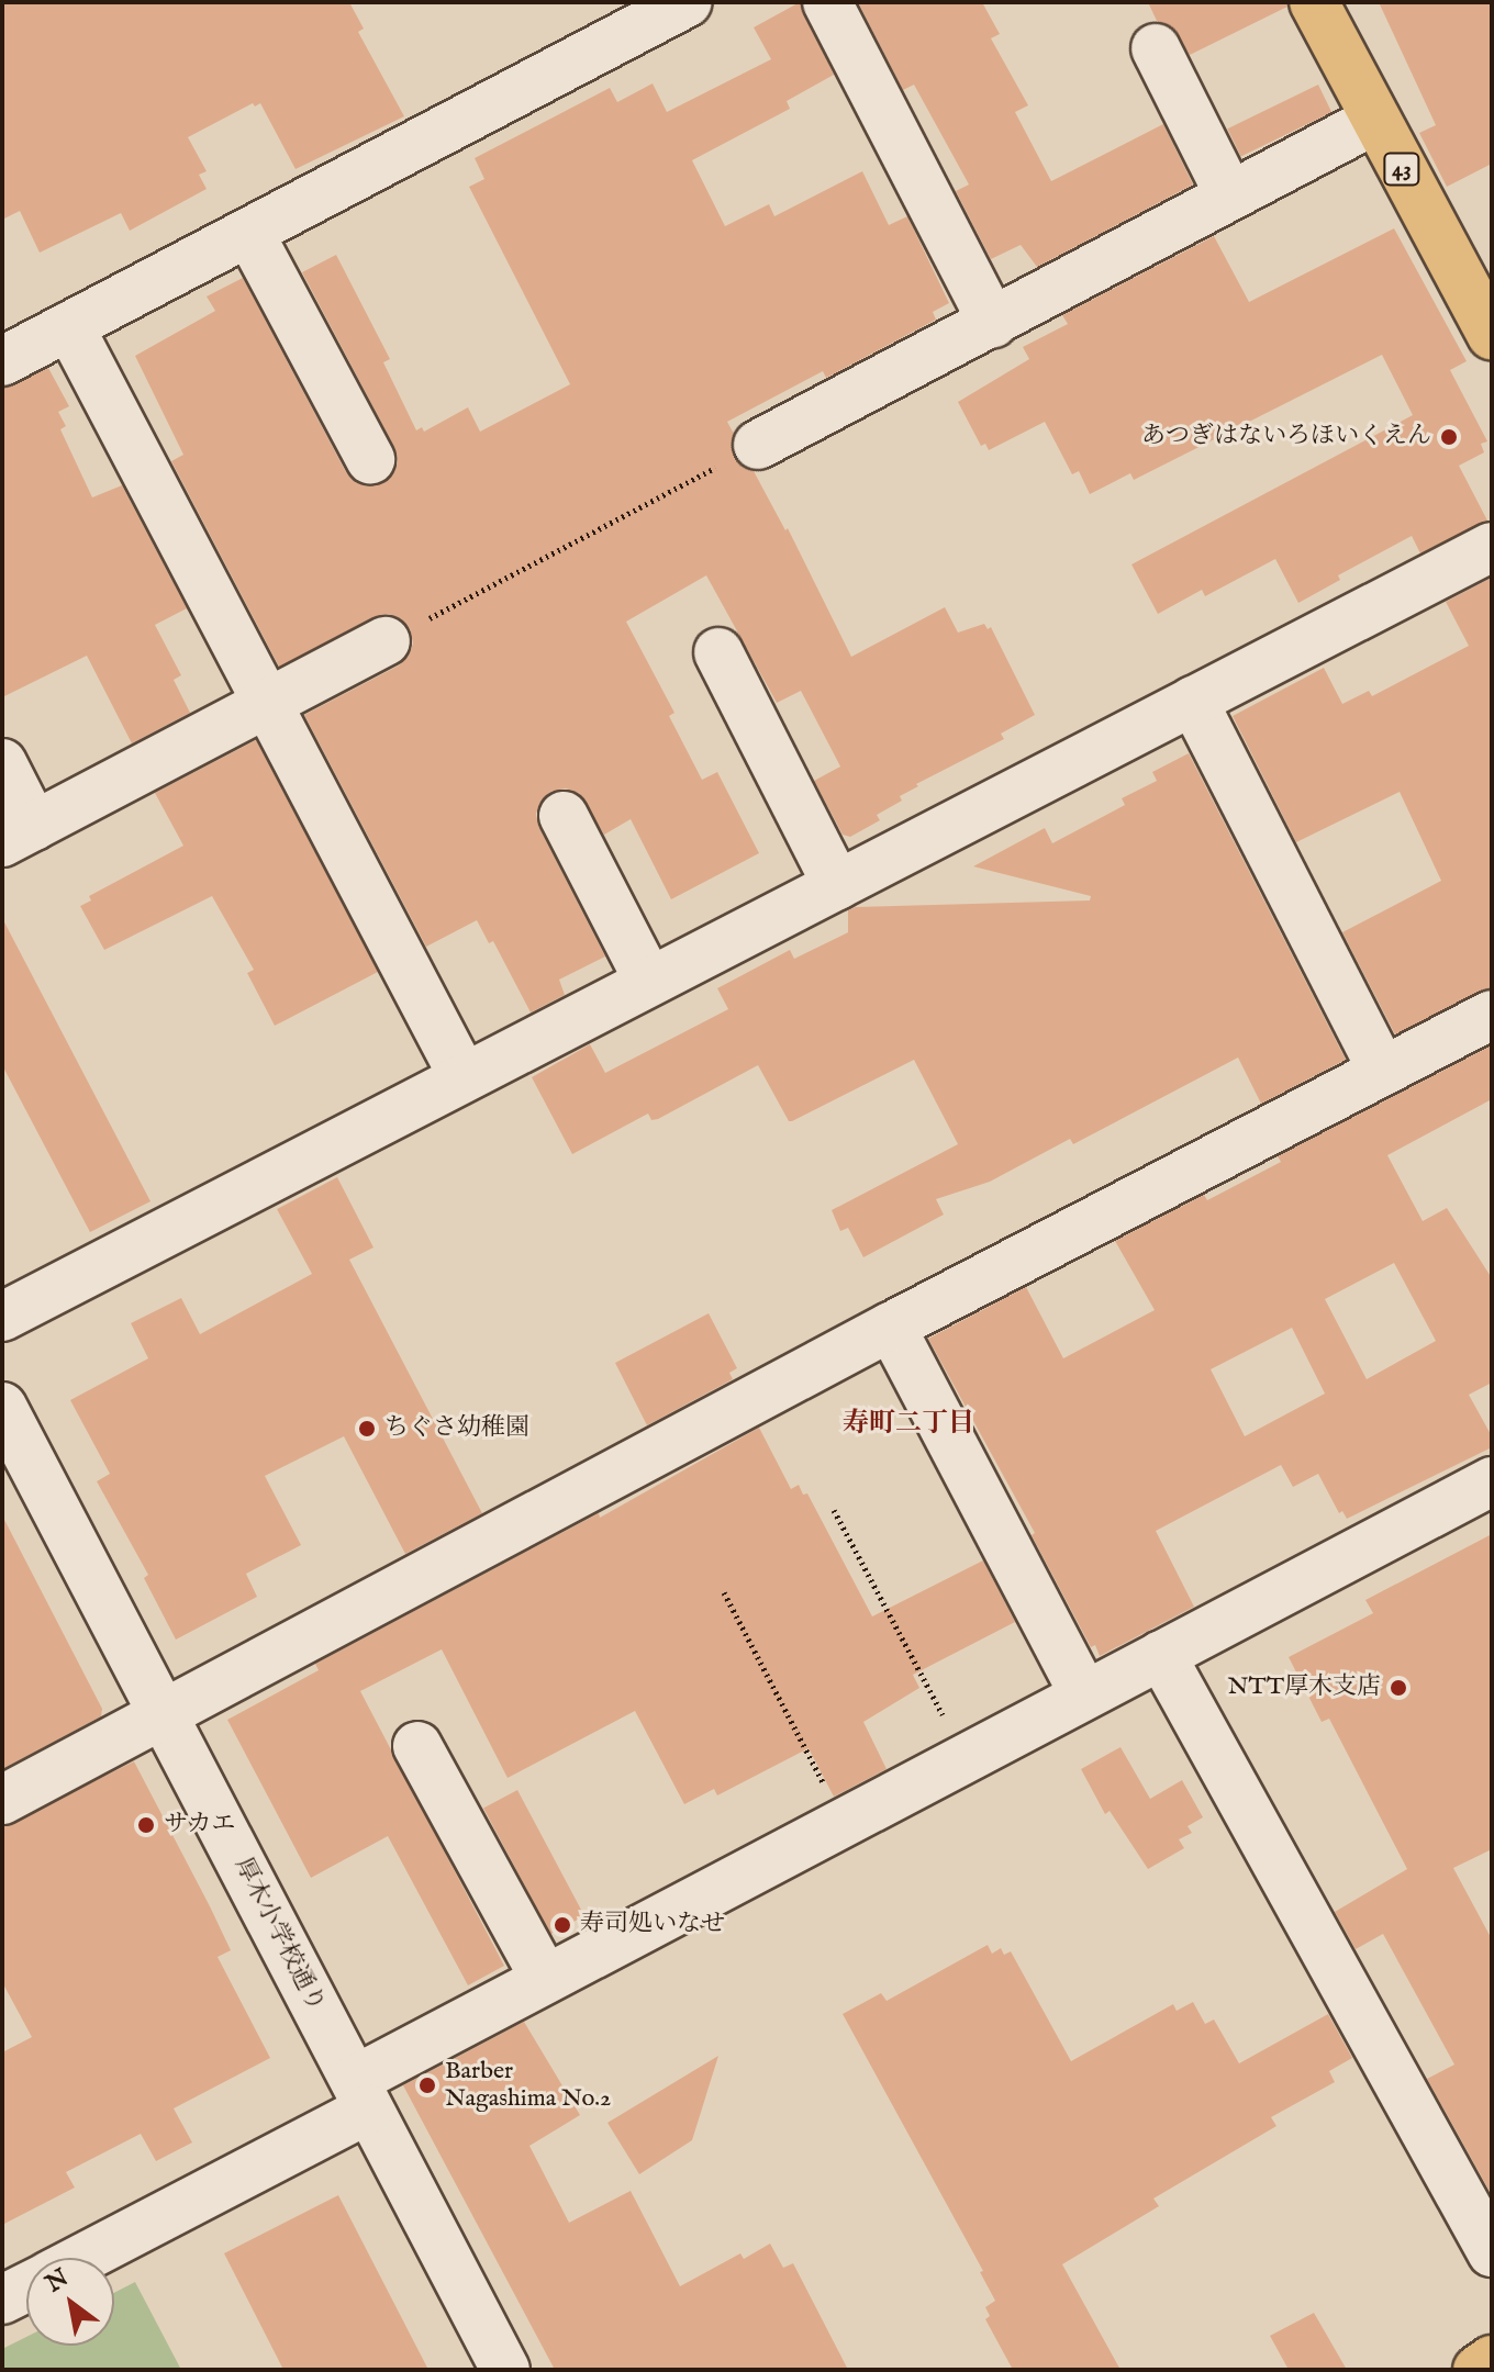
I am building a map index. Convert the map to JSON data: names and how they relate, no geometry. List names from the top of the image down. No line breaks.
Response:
{"streets":{"main road":["43"],"street":["厚木小学校通り"]},"districts":["寿町二丁目"],"places":["あつぎはないろほいくえん","ちぐさ幼稚園","NTT厚木支店","サカエ","寿司処いなせ","Barber Nagashima No.2"],"north":"top left"}
